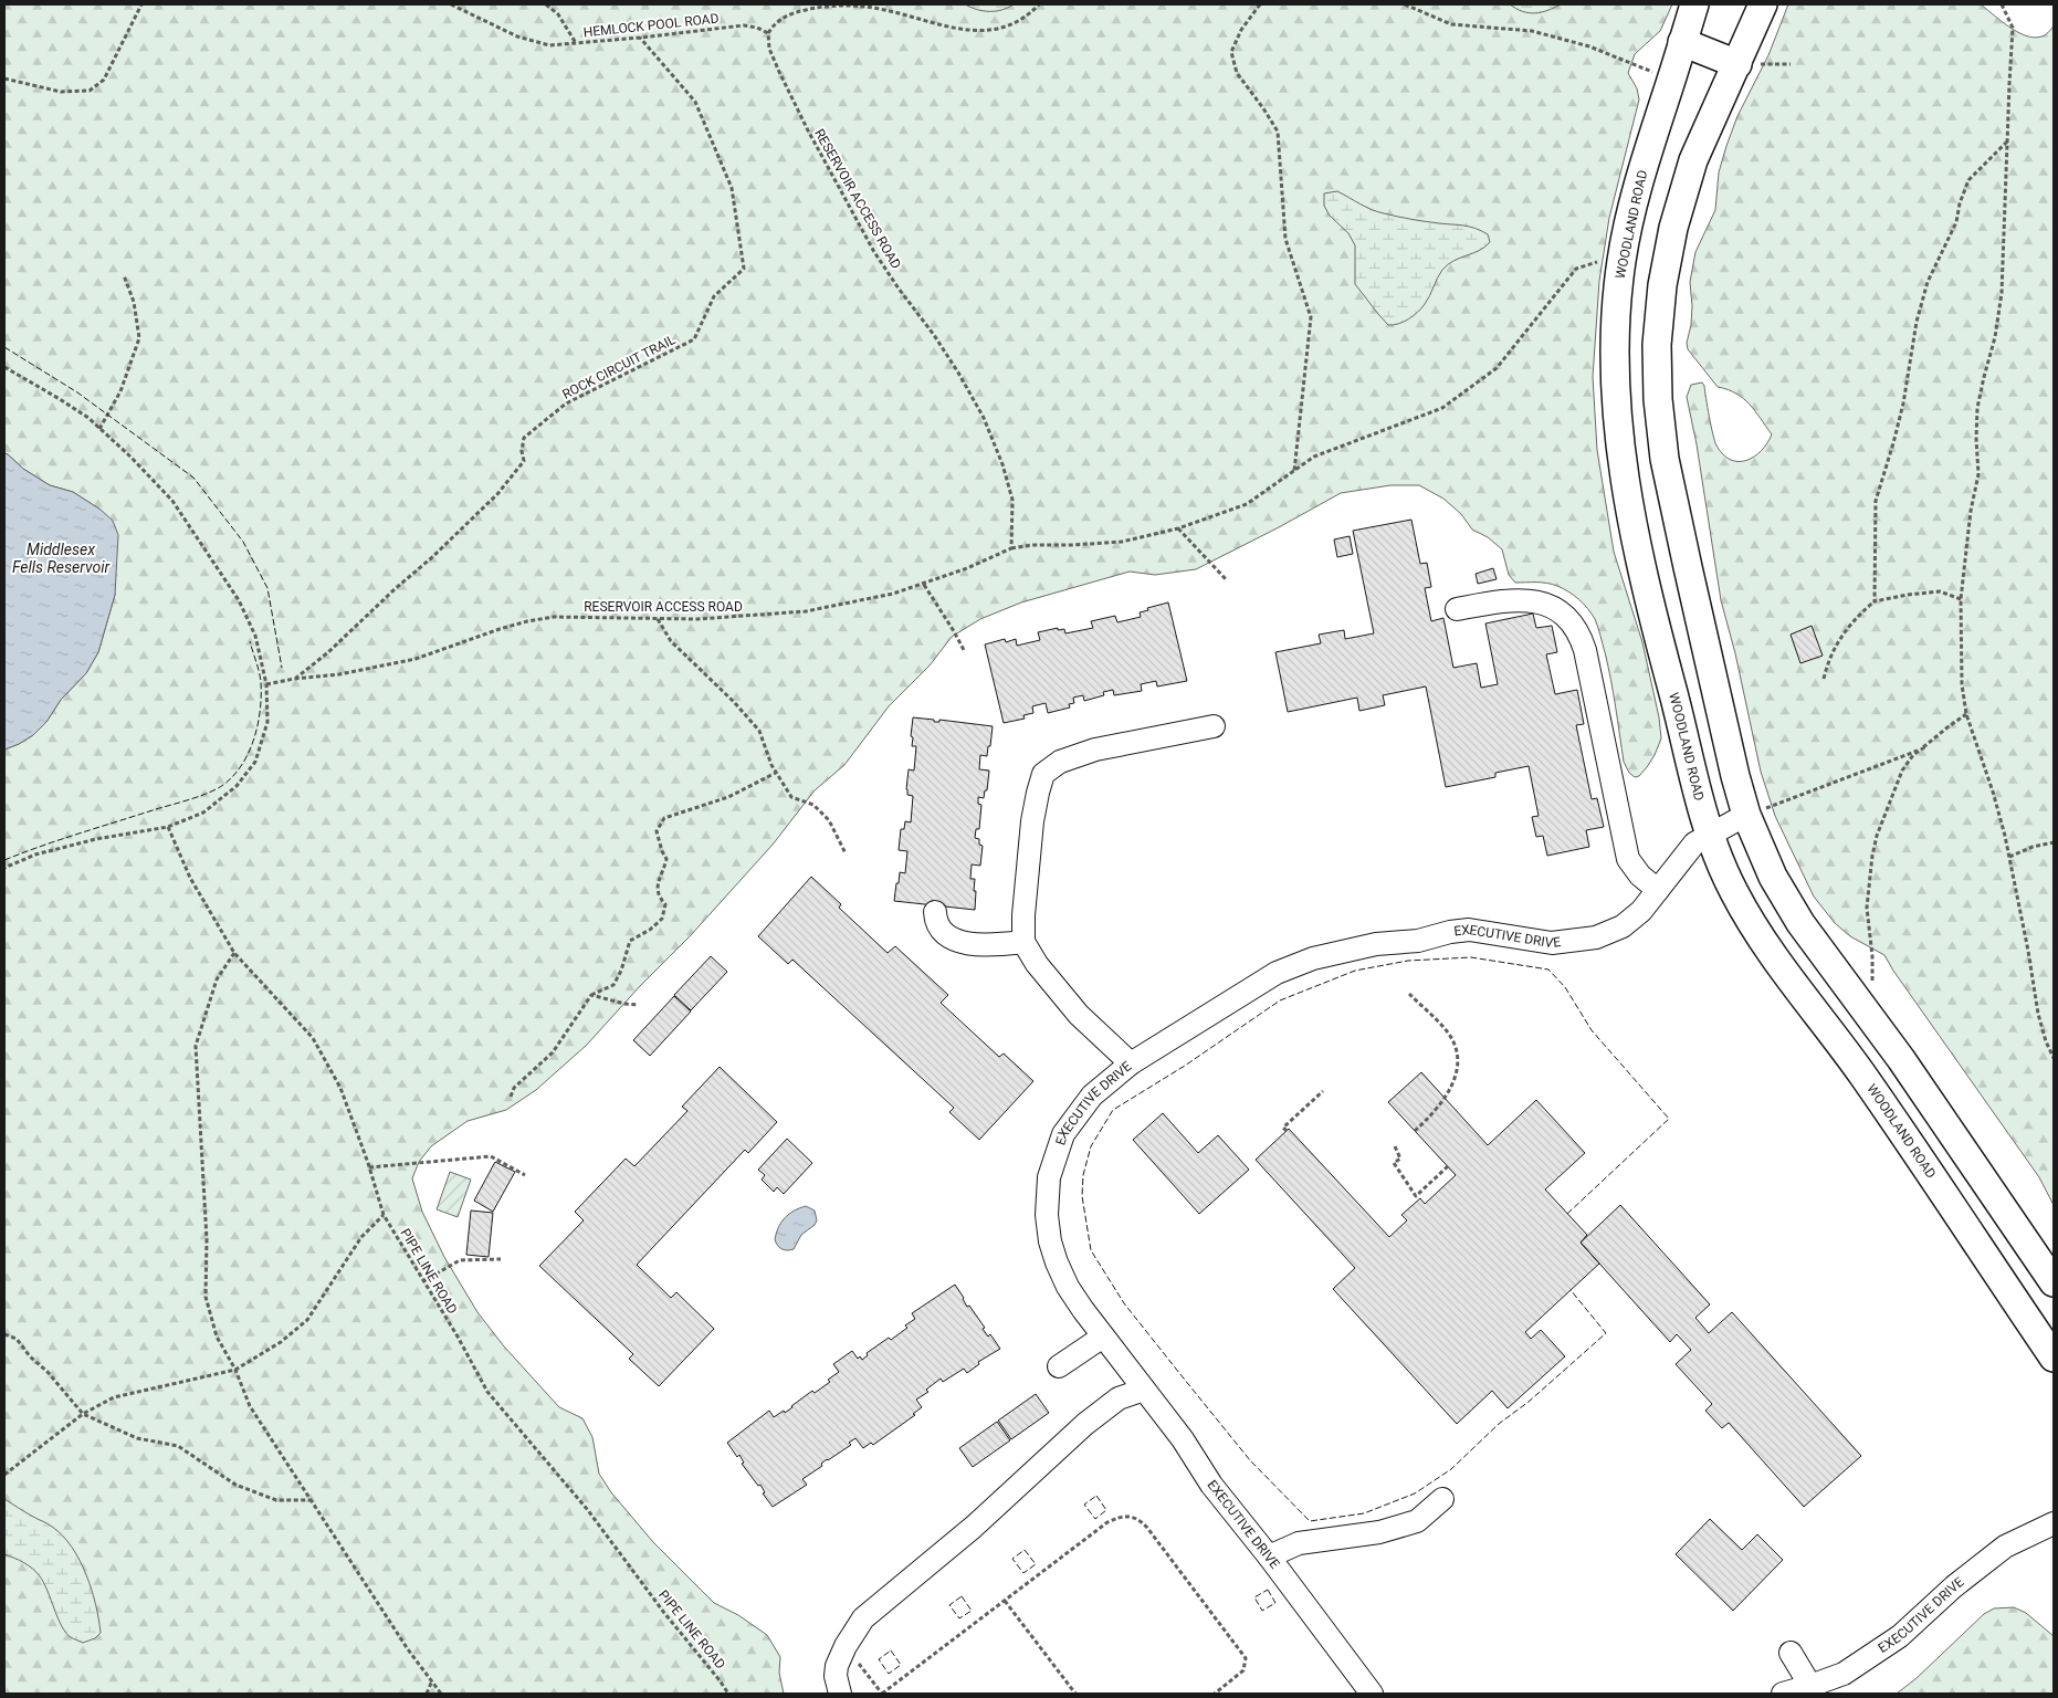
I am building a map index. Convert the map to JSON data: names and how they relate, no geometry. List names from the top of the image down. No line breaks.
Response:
{"streets":{"main road":["WOODLAND ROAD"],"street":["EXECUTIVE DRIVE"],"path":["HEMLOCK POOL ROAD","RESERVOIR ACCESS ROAD","ROCK CIRCUIT TRAIL","PIPE LINE ROAD"]},"crossings":[["HEMLOCK POOL ROAD","RESERVOIR ACCESS ROAD"],["HEMLOCK POOL ROAD","ROCK CIRCUIT TRAIL"],["RESERVOIR ACCESS ROAD","ROCK CIRCUIT TRAIL"],["WOODLAND ROAD","EXECUTIVE DRIVE"]],"water":["Middlesex Fells Reservoir"]}
